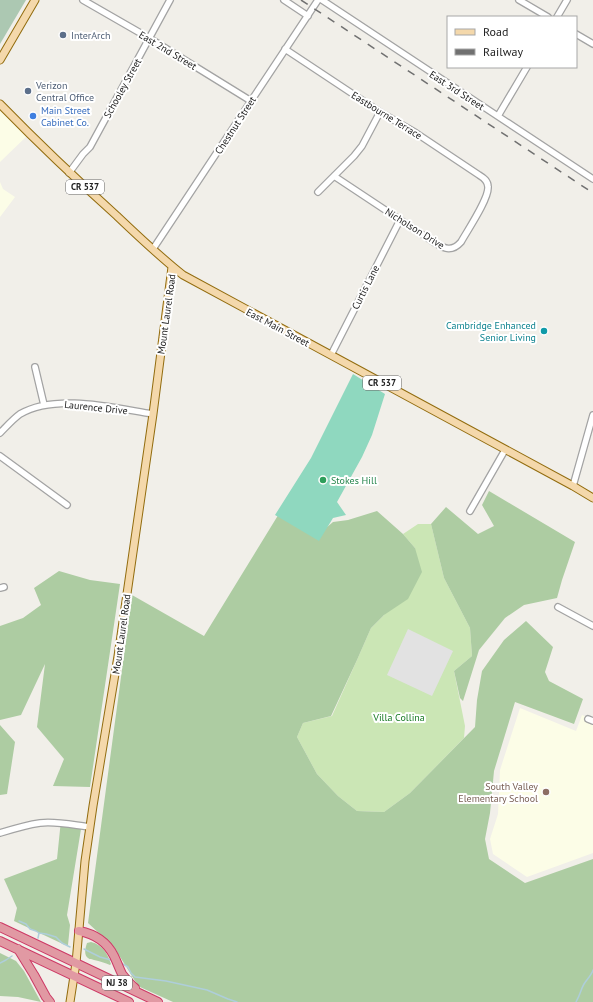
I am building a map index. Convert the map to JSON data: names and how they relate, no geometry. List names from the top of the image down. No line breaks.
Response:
{"streets":{"highway":["NJ 38"],"main road":["CR 537","Mount Laurel Road","East Main Street"],"street":["East 2nd Street","Schooley Street","East 3rd Street","Eastbourne Terrace","Chestnut Street","Nicholson Drive","Curtis Lane","Laurence Drive"]},"crossings":[["East 2nd Street","Schooley Street"],["East 2nd Street","Chestnut Street"],["Schooley Street","East Main Street"],["Eastbourne Terrace","Chestnut Street"],["Eastbourne Terrace","Nicholson Drive"],["Chestnut Street","East Main Street"],["Nicholson Drive","Curtis Lane"],["Curtis Lane","East Main Street"],["Mount Laurel Road","East Main Street"],["Mount Laurel Road","Laurence Drive"],["Mount Laurel Road","NJ 38"]],"parks":["Villa Collina"],"places":["InterArch","Verizon Central Office","Main Street Cabinet Co.","Cambridge Enhanced Senior Living","Stokes Hill","South Valley Elementary School"],"legend":["Road","Railway"]}
